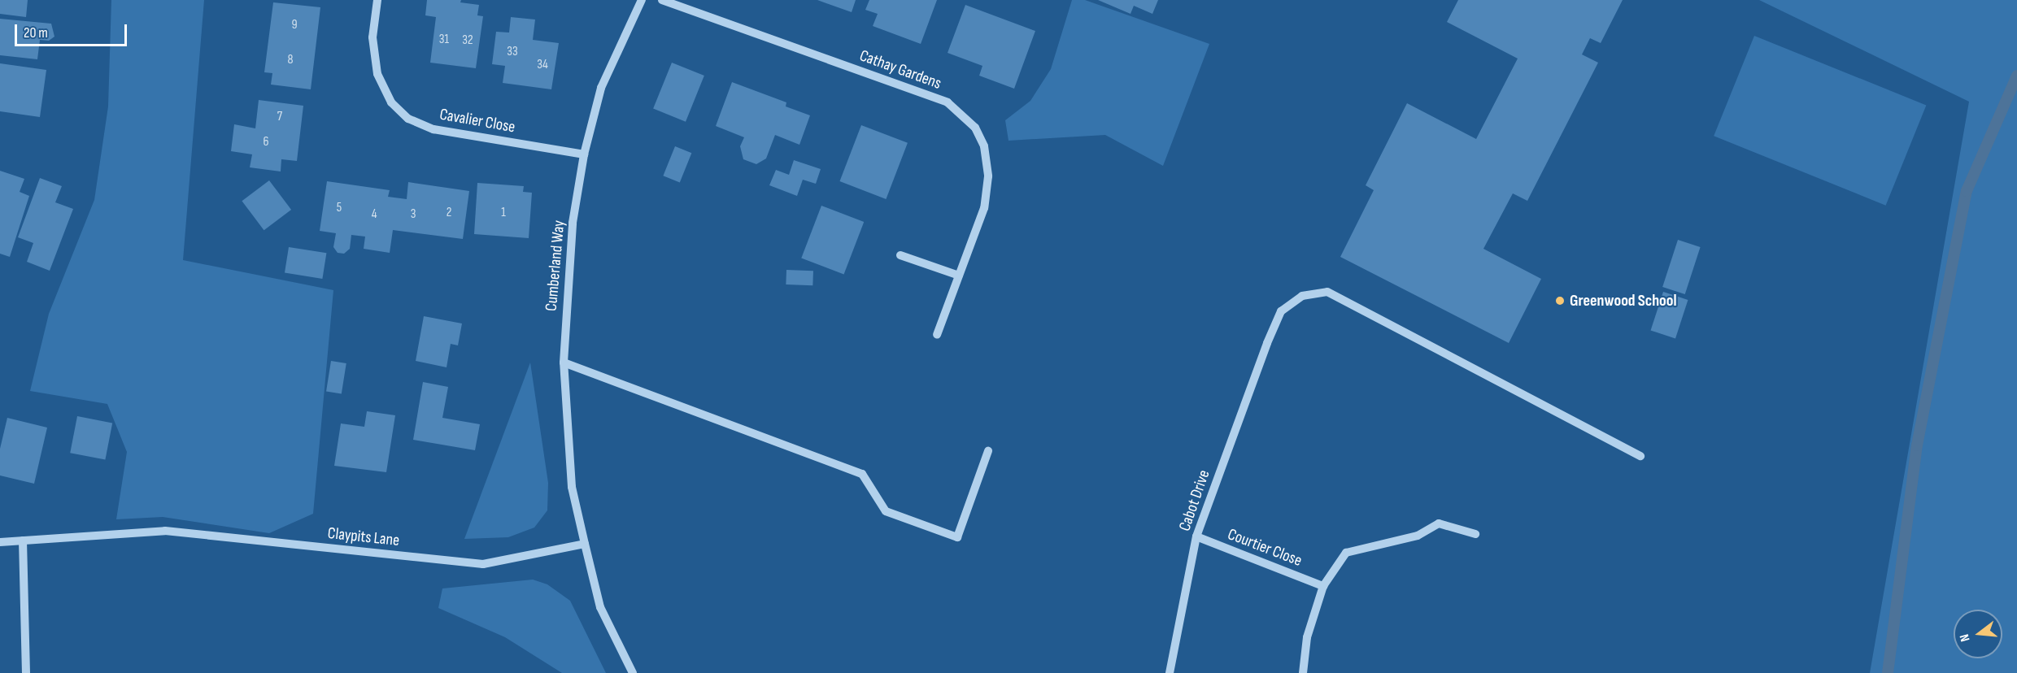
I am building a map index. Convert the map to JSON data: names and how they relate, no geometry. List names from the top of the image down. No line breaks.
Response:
{"streets":{"street":["Cathay Gardens","Cavalier Close","Cumberland Way","Cabot Drive","Claypits Lane","Courtier Close"]},"crossings":[["Cavalier Close","Cumberland Way"],["Cumberland Way","Claypits Lane"],["Cabot Drive","Courtier Close"]],"places":["Greenwood School"],"house_numbers":["9","31","32","33","8","34","7","6","5","2","1","4","3"],"scale_bar":"20 m","north":"left"}
